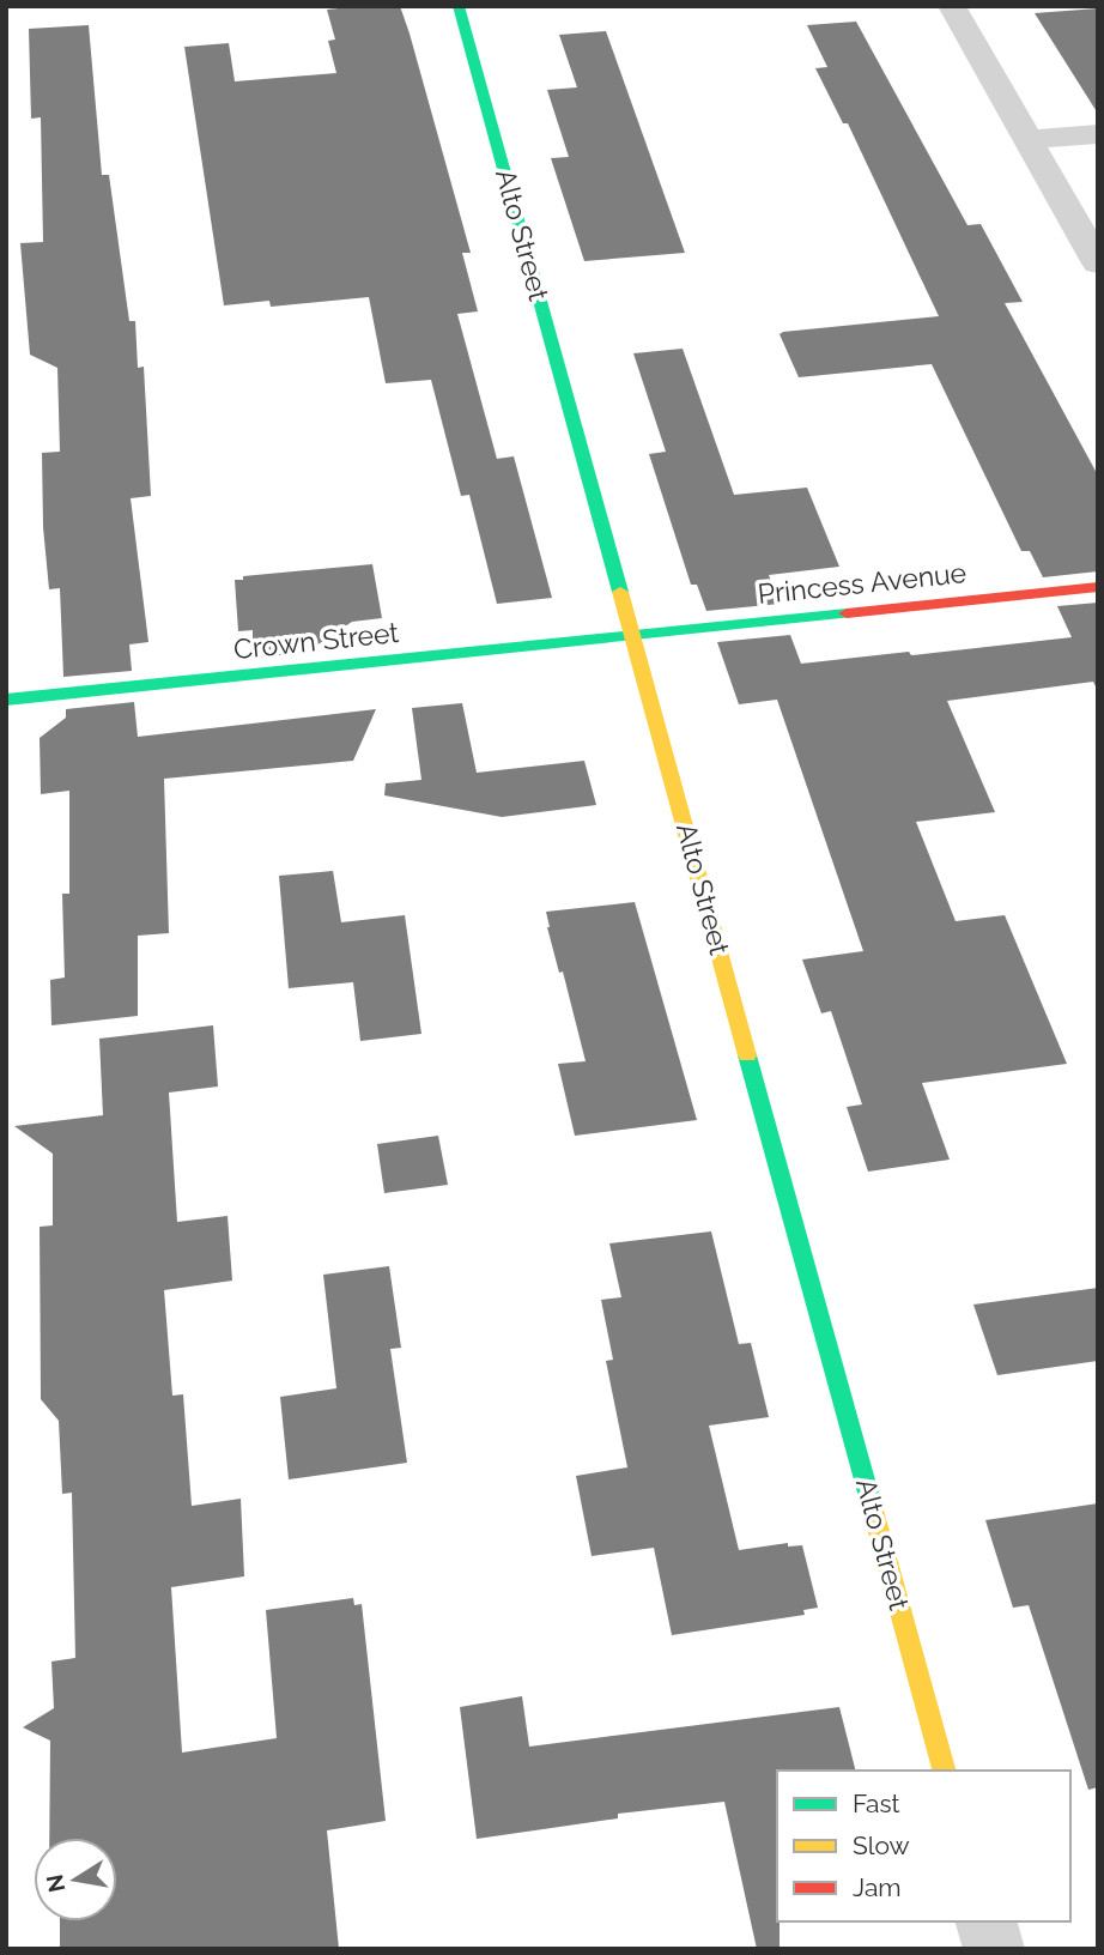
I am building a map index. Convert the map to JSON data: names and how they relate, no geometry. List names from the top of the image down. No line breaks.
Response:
{"streets":{"street":["Alto Street","Princess Avenue","Crown Street"]},"crossings":[["Alto Street","Princess Avenue"],["Alto Street","Crown Street"],["Princess Avenue","Crown Street"]],"legend":["Fast","Slow","Jam"],"north":"left"}
